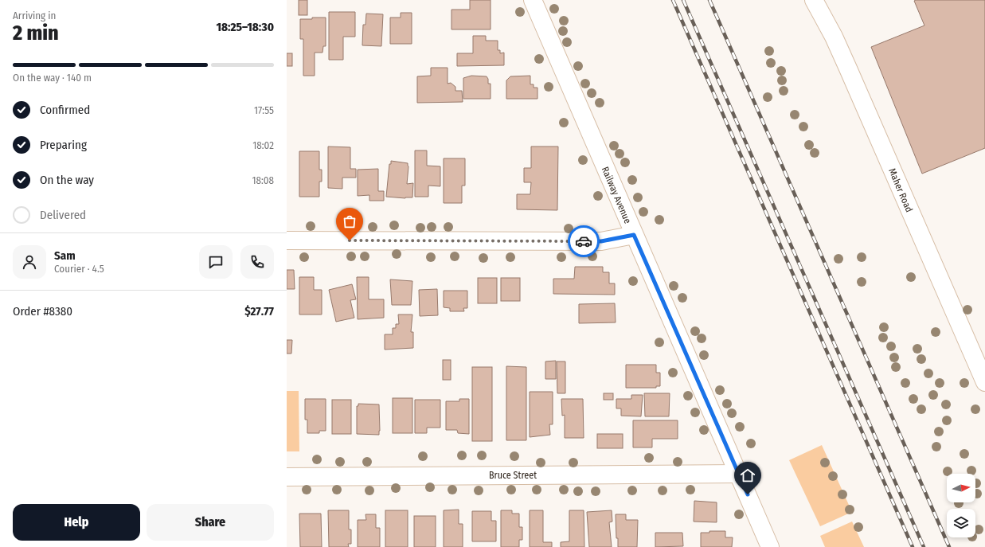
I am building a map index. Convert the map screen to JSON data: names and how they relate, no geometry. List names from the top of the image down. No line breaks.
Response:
{"streets":{"street":["Maher Road","Railway Avenue","Bruce Street"]},"crossings":[["Railway Avenue","Bruce Street"]],"north":"right","page":{"heading":["2 min","Arriving in","18:25–18:30"],"panel":["Sam","Courier · 4.5","Order #8380","$27.77"],"bar":"On the way · 140 m","list":[["Confirmed","17:55"],["Preparing","18:02"],["On the way","18:08"],"Delivered"],"buttons":["Help","Share"]}}
